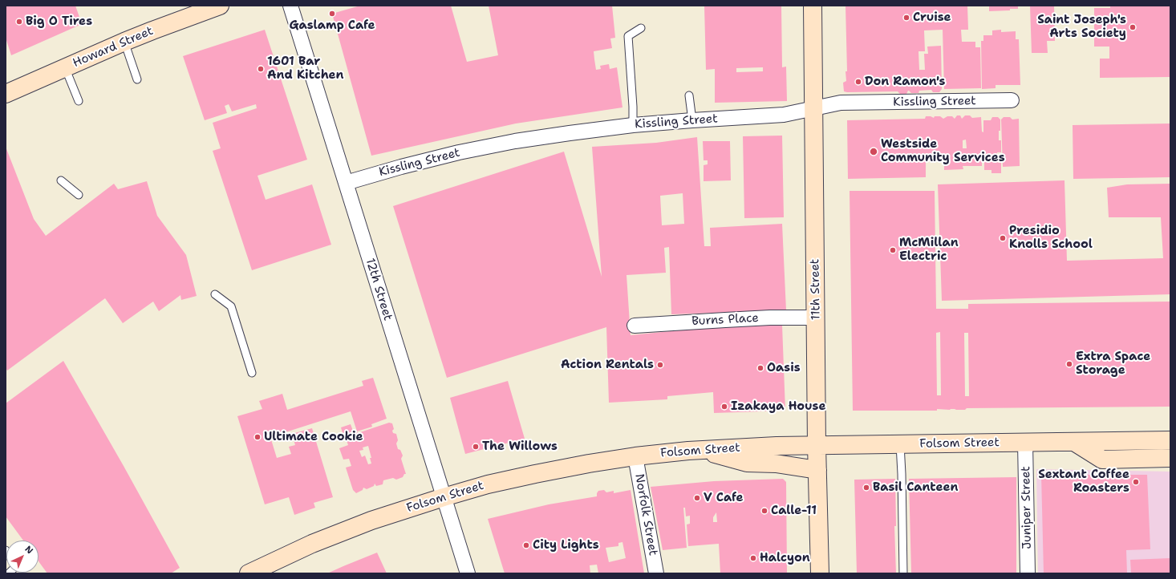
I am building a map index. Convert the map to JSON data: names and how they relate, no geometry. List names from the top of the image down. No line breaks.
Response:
{"streets":{"main road":["Howard Street","11th Street","Folsom Street"],"street":["Kissling Street","12th Street","Burns Place","Juniper Street","Norfolk Street"]},"crossings":[["Kissling Street","12th Street"],["Kissling Street","11th Street"],["12th Street","Folsom Street"],["11th Street","Burns Place"],["11th Street","Folsom Street"],["Folsom Street","Juniper Street"],["Folsom Street","Norfolk Street"]],"places":["Gaslamp Cafe","Cruise","Big O Tires","Saint Joseph's Arts Society","1601 Bar And Kitchen","Don Ramon's","Westside Community Services","Presidio Knolls School","McMillan Electric","Extra Space Storage","Action Rentals","Oasis","Izakaya House","Ultimate Cookie","The Willows","Sextant Coffee Roasters","Basil Canteen","V Cafe","Calle-11","City Lights","Halcyon"],"north":"top right"}
